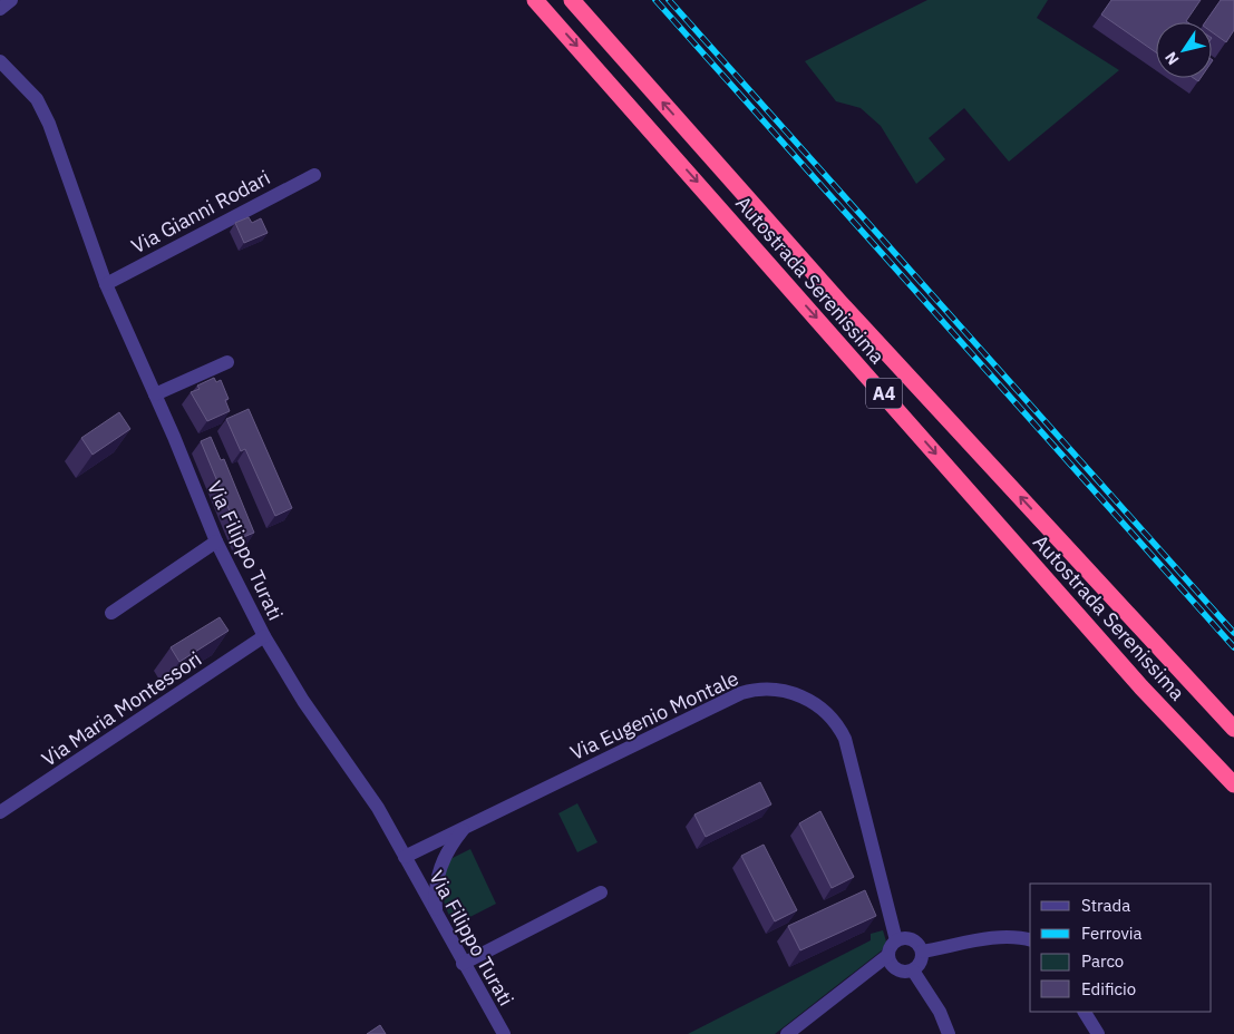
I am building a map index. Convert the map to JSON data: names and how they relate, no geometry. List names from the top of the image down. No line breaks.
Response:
{"streets":{"highway":["Autostrada Serenissima","A4"],"street":["Via Gianni Rodari","Via Filippo Turati","Via Maria Montessori","Via Eugenio Montale"]},"crossings":[["Via Gianni Rodari","Via Filippo Turati"],["Via Filippo Turati","Via Maria Montessori"],["Via Filippo Turati","Via Eugenio Montale"]],"legend":["Strada","Ferrovia","Parco","Edificio"],"north":"bottom left"}
